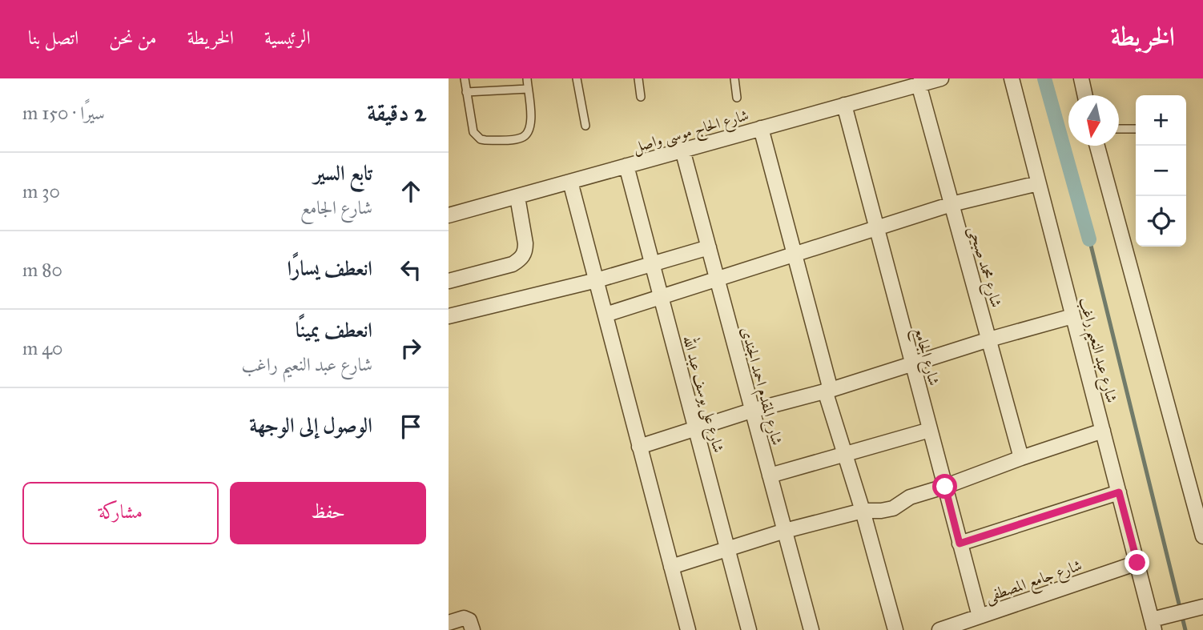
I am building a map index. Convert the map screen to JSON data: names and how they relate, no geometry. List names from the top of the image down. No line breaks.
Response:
{"streets":{"street":["شارع الحاج موسى واصل","شارع محمد صبحى","شارع عبد النعيم راغب","شارع الجامع","شارع المقدم احمد الجندى","شارع على يوسف عبد الله","شارع جامع المصطفى"]},"crossings":[["شارع الحاج موسى واصل","شارع محمد صبحى"],["شارع الحاج موسى واصل","شارع الجامع"],["شارع الحاج موسى واصل","شارع المقدم احمد الجندى"],["شارع الحاج موسى واصل","شارع على يوسف عبد الله"],["شارع عبد النعيم راغب","شارع جامع المصطفى"],["شارع الجامع","شارع جامع المصطفى"]],"north":"bottom","page":{"header":"الخريطة","nav":["الرئيسية","الخريطة","من نحن","اتصل بنا"],"heading":["2 دقيقة","سيرًا · 150 m"],"map_buttons":["+","−"],"list":[["تابع السير","شارع الجامع","30 m"],["انعطف يسارًا","80 m"],["انعطف يمينًا","شارع عبد النعيم راغب","40 m"],"الوصول إلى الوجهة"],"buttons":["حفظ","مشاركة"]}}
